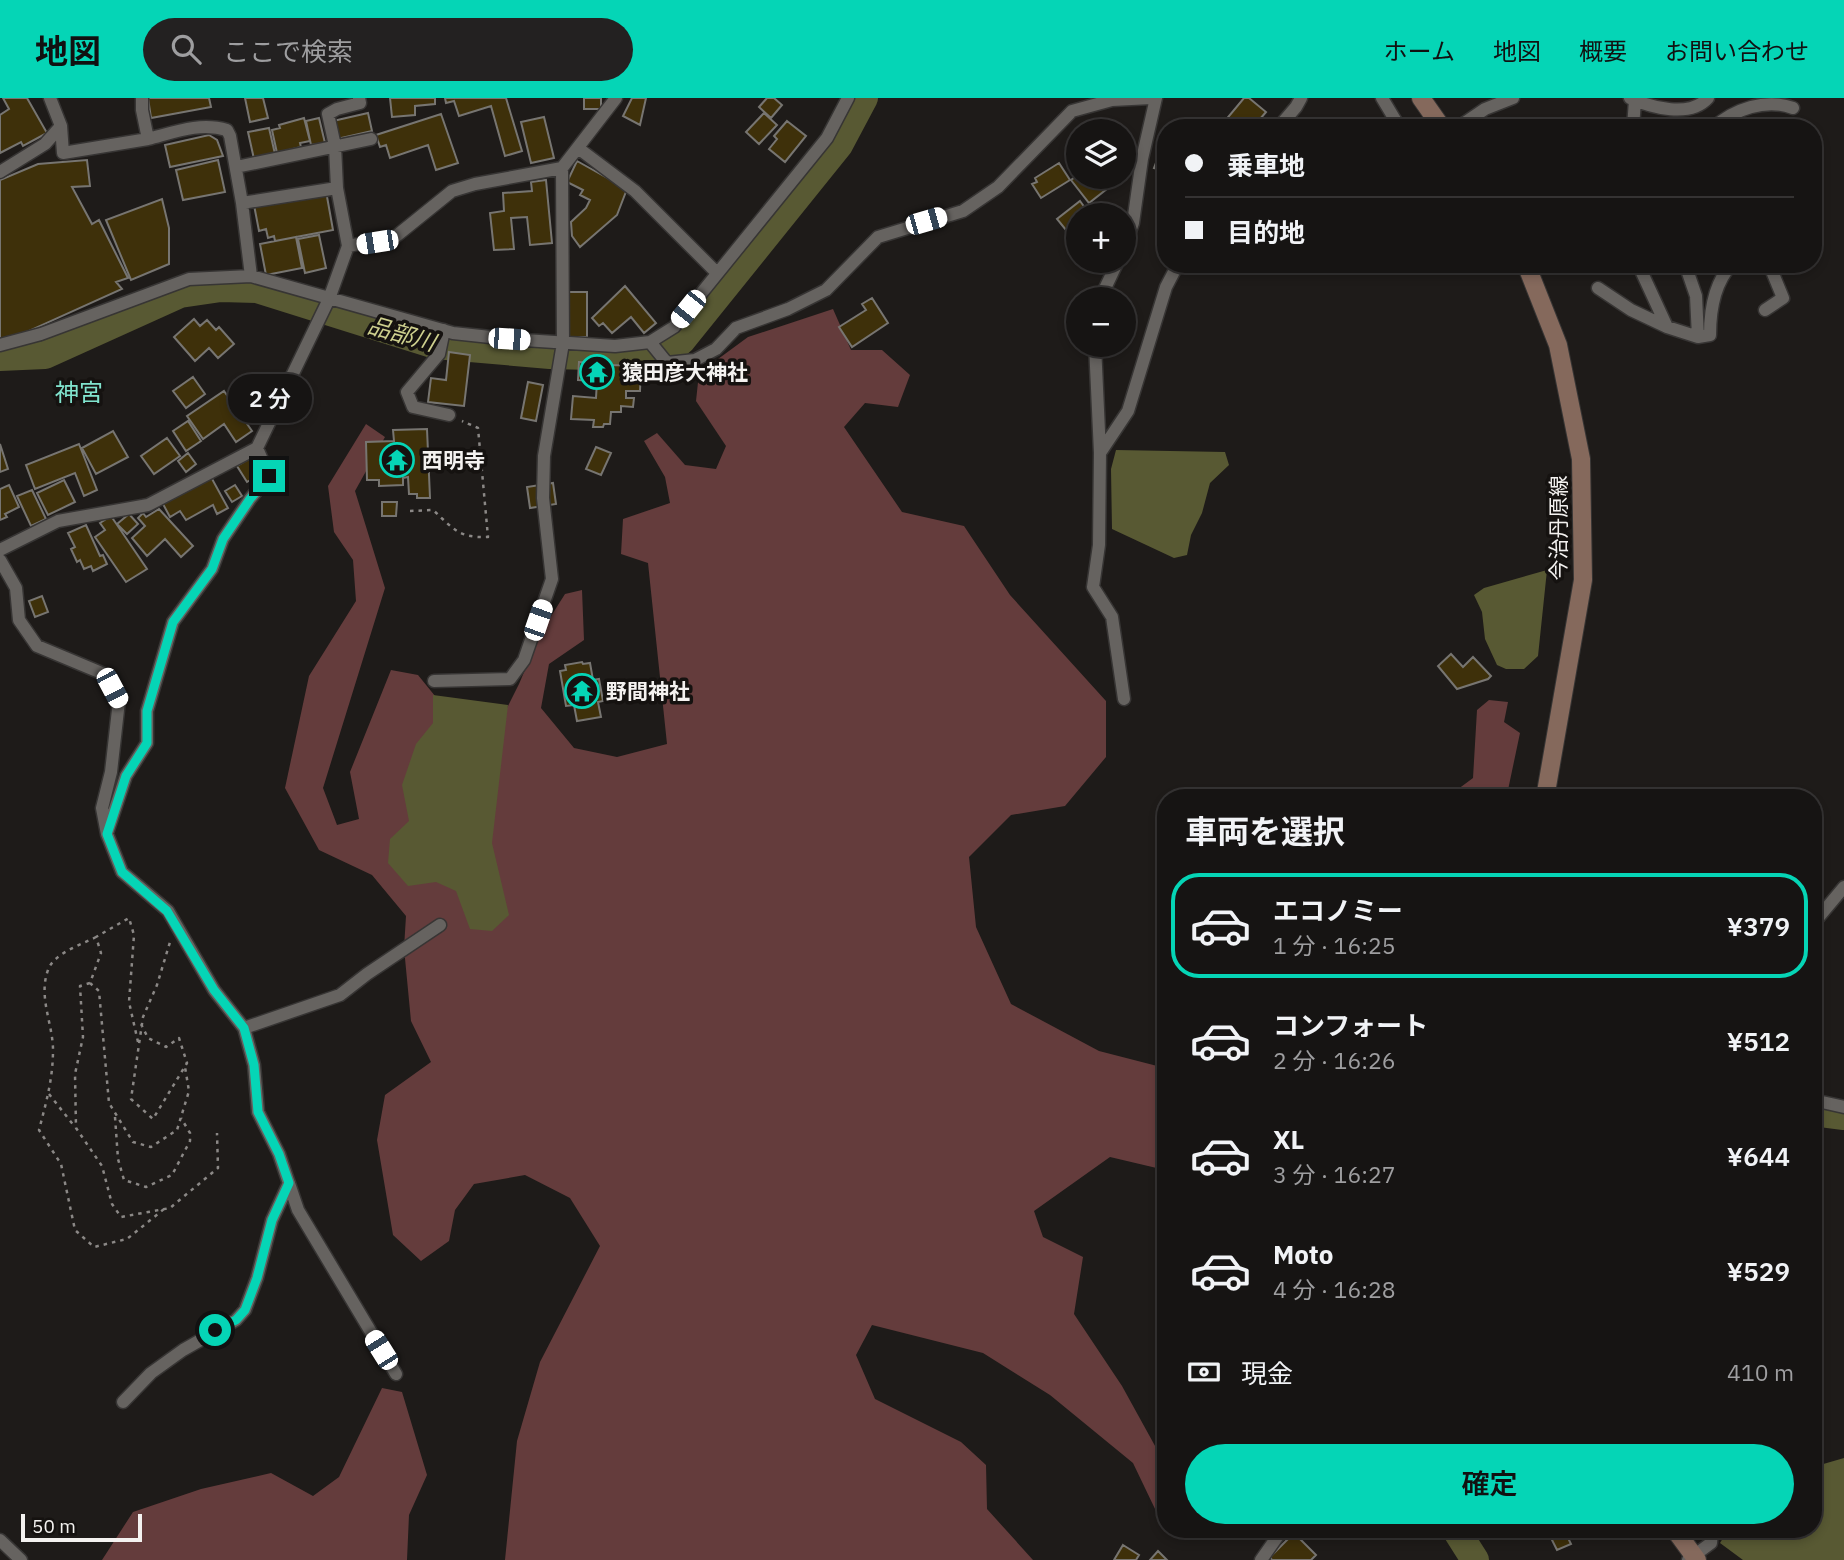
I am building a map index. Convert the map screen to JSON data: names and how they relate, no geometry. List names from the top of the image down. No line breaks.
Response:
{"streets":{"main road":["今治丹原線"]},"districts":["神宮"],"water":["品部川"],"places":{"temple":["猿田彦大神社","西明寺","野間神社"]},"scale_bar":"50 m","page":{"header":"地図","search":"ここで検索","nav":["ホーム","地図","概要","お問い合わせ"],"map_buttons":["+","−"],"banner":["乗車地","目的地"],"bubble":"2 分","heading":"車両を選択","list":[{"name":"エコノミー","note":"1 分 · 16:25","value":"¥379"},{"name":"コンフォート","note":"2 分 · 16:26","value":"¥512"},{"name":"XL","note":"3 分 · 16:27","value":"¥644"},{"name":"Moto","note":"4 分 · 16:28","value":"¥529"}],"pay":["現金","410 m"],"buttons":"確定","scale":"50 m"}}
